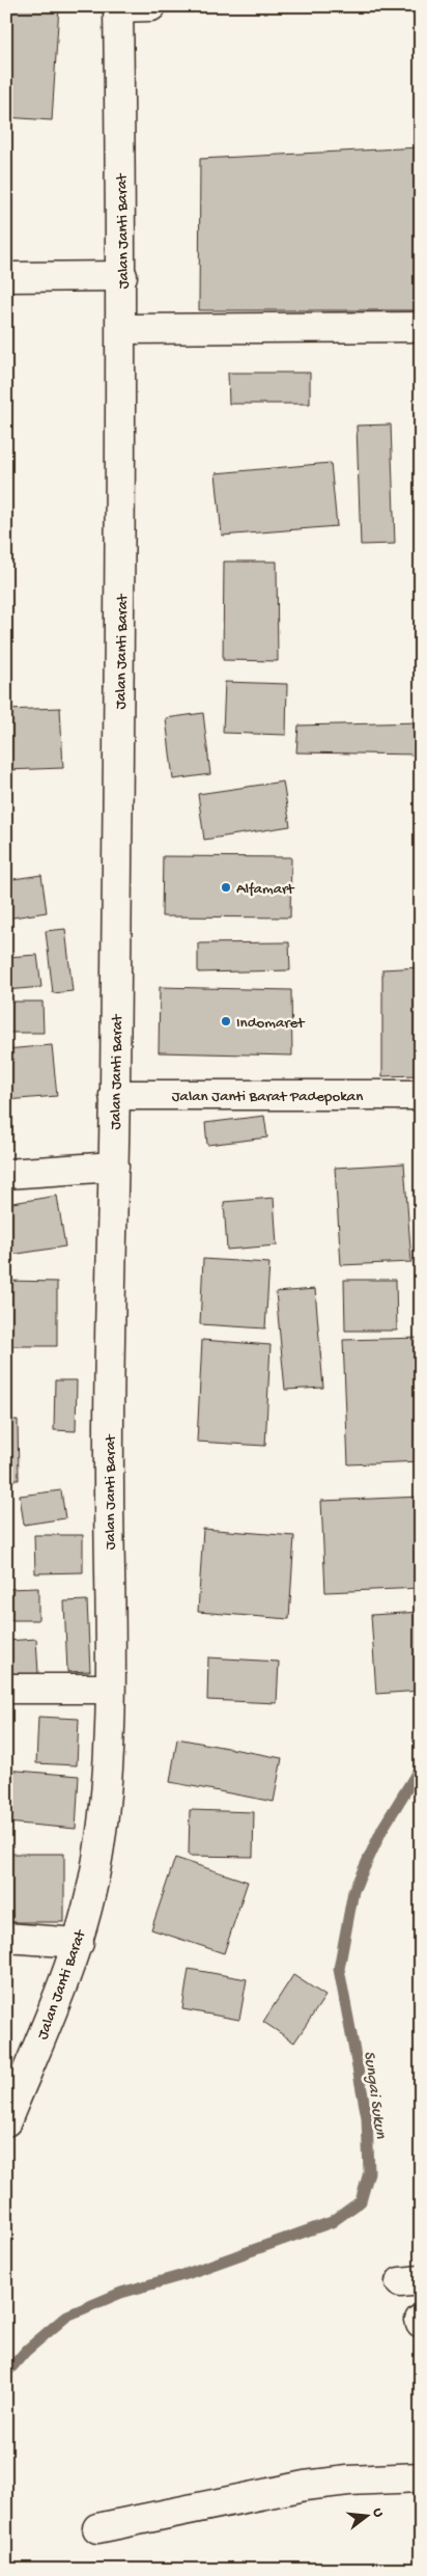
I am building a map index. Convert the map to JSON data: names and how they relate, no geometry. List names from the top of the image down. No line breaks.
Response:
{"streets":{"street":["Jalan Janti Barat","Jalan Janti Barat Padepokan"]},"crossings":[["Jalan Janti Barat","Jalan Janti Barat Padepokan"]],"water":["Sungai Sukun"],"places":["Alfamart","Indomaret"],"north":"right"}
